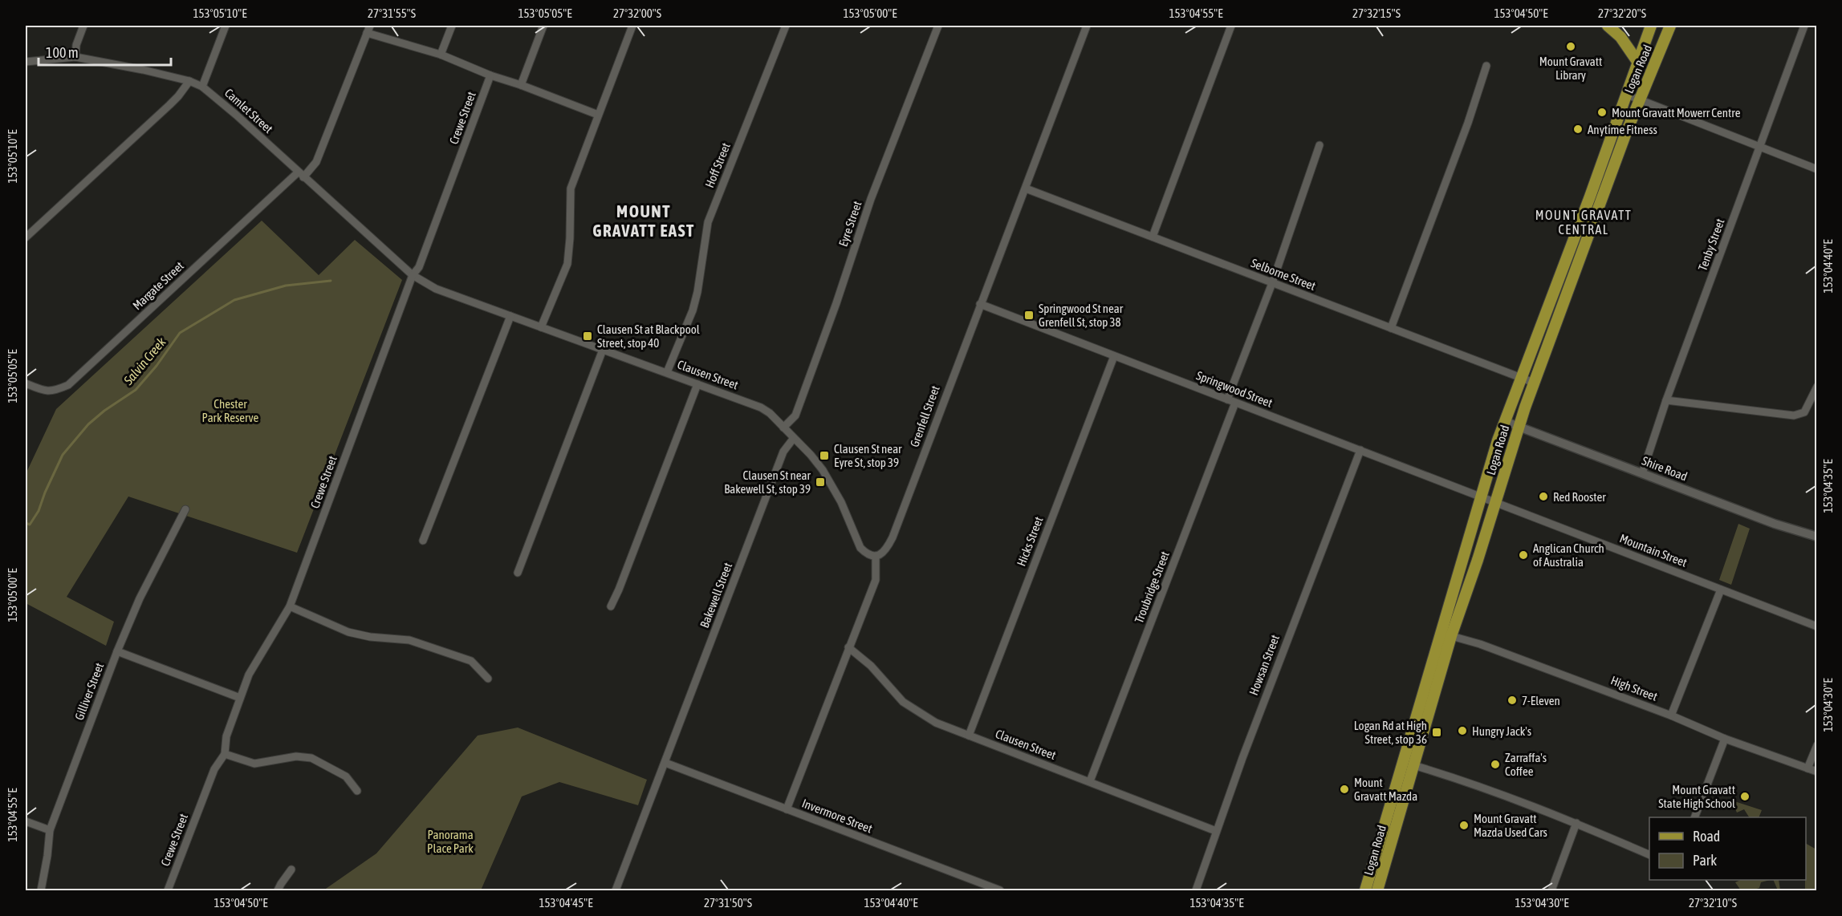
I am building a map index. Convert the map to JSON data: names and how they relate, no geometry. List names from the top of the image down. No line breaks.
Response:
{"streets":{"main road":["Logan Road"],"street":["Camlet Street","Crewe Street","Hoff Street","Eyre Street","Tenby Street","Selborne Street","Margate Street","Clausen Street","Springwood Street","Grenfell Street","Shire Road","Hicks Street","Mountain Street","Troubridge Street","Bakewell Street","Howsan Street","High Street","Gilliver Street","Invermore Street"]},"crossings":[["Logan Road","Selborne Street"],["Logan Road","Springwood Street"],["Logan Road","Shire Road"],["Logan Road","Mountain Street"],["Logan Road","High Street"],["Camlet Street","Crewe Street"],["Camlet Street","Margate Street"],["Camlet Street","Clausen Street"],["Crewe Street","Clausen Street"],["Hoff Street","Clausen Street"],["Eyre Street","Clausen Street"],["Tenby Street","Shire Road"],["Selborne Street","Grenfell Street"],["Clausen Street","Grenfell Street"],["Clausen Street","Hicks Street"],["Clausen Street","Troubridge Street"],["Clausen Street","Bakewell Street"],["Clausen Street","Howsan Street"],["Springwood Street","Grenfell Street"],["Springwood Street","Hicks Street"],["Springwood Street","Mountain Street"],["Springwood Street","Troubridge Street"],["Springwood Street","Howsan Street"],["Bakewell Street","Invermore Street"]],"districts":["MOUNT GRAVATT EAST","MOUNT GRAVATT CENTRAL"],"water":["Salvin Creek"],"parks":["Chester Park Reserve","Panorama Place Park"],"places":{"other":["Mount Gravatt Library","Mount Gravatt Mowerr Centre","Anytime Fitness","Red Rooster","Anglican Church of Australia","7-Eleven","Hungry Jack's","Zarraffa's Coffee","Mount Gravatt Mazda","Mount Gravatt State High School","Mount Gravatt Mazda Used Cars"],"transit":["Springwood St near Grenfell St, stop 38","Clausen St at Blackpool Street, stop 40","Clausen St near Eyre St, stop 39","Clausen St near Bakewell St, stop 39","Logan Rd at High Street, stop 36"]},"legend":["Road","Park"],"scale_bar":"100 m","coordinates":["153°05'10\"E","27°31'55\"S","153°05'05\"E","27°32'00\"S","153°05'00\"E","153°04'55\"E","27°32'15\"S","153°04'50\"E","27°32'20\"S","153°04'40\"E","153°04'35\"E","153°04'30\"E","153°04'45\"E","27°31'50\"S","27°32'10\"S"]}
